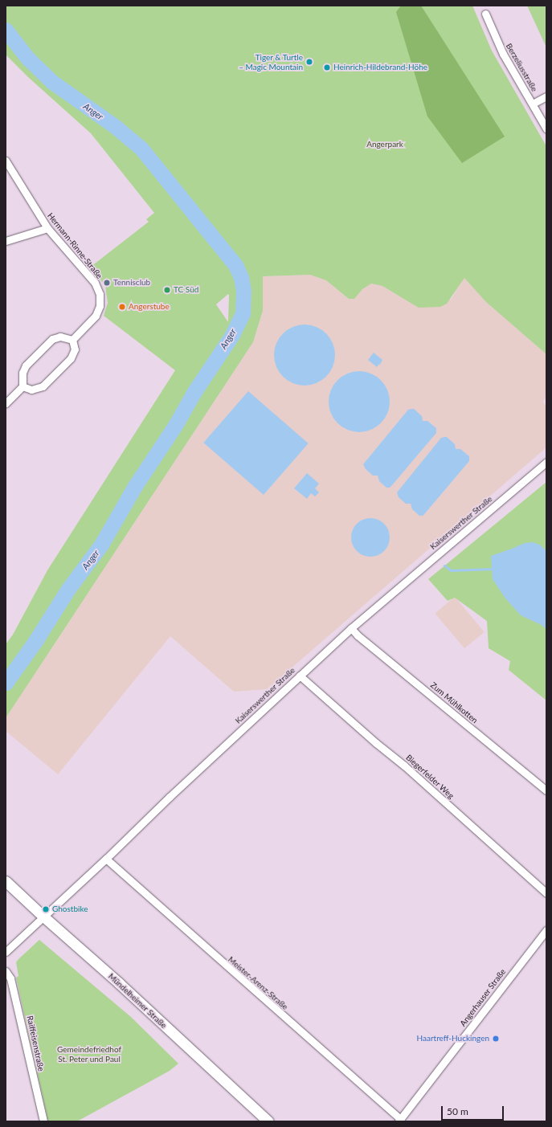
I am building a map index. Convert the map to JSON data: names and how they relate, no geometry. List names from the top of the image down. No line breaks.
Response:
{"streets":{"main road":["Mündelheimer Straße"],"street":["Berzeliusstraße","Hermann-Rinne-Straße","Kaiserswerther Straße","Zum Mühlkotten","Biegerfelder Weg","Meister-Arenz-Straße","Angerhauser Straße","Raiffeisenstraße"]},"crossings":[["Kaiserswerther Straße","Zum Mühlkotten"],["Kaiserswerther Straße","Biegerfelder Weg"],["Kaiserswerther Straße","Meister-Arenz-Straße"],["Kaiserswerther Straße","Mündelheimer Straße"],["Meister-Arenz-Straße","Angerhauser Straße"]],"water":["Anger"],"parks":["Angerpark","Gemeindefriedhof St. Peter und Paul"],"places":["Tiger & Turtle – Magic Mountain","Heinrich-Hildebrand-Höhe","Tennisclub","TC Süd","Angerstube","Ghostbike","Haartreff-Huckingen"],"scale_bar":"50 m"}
